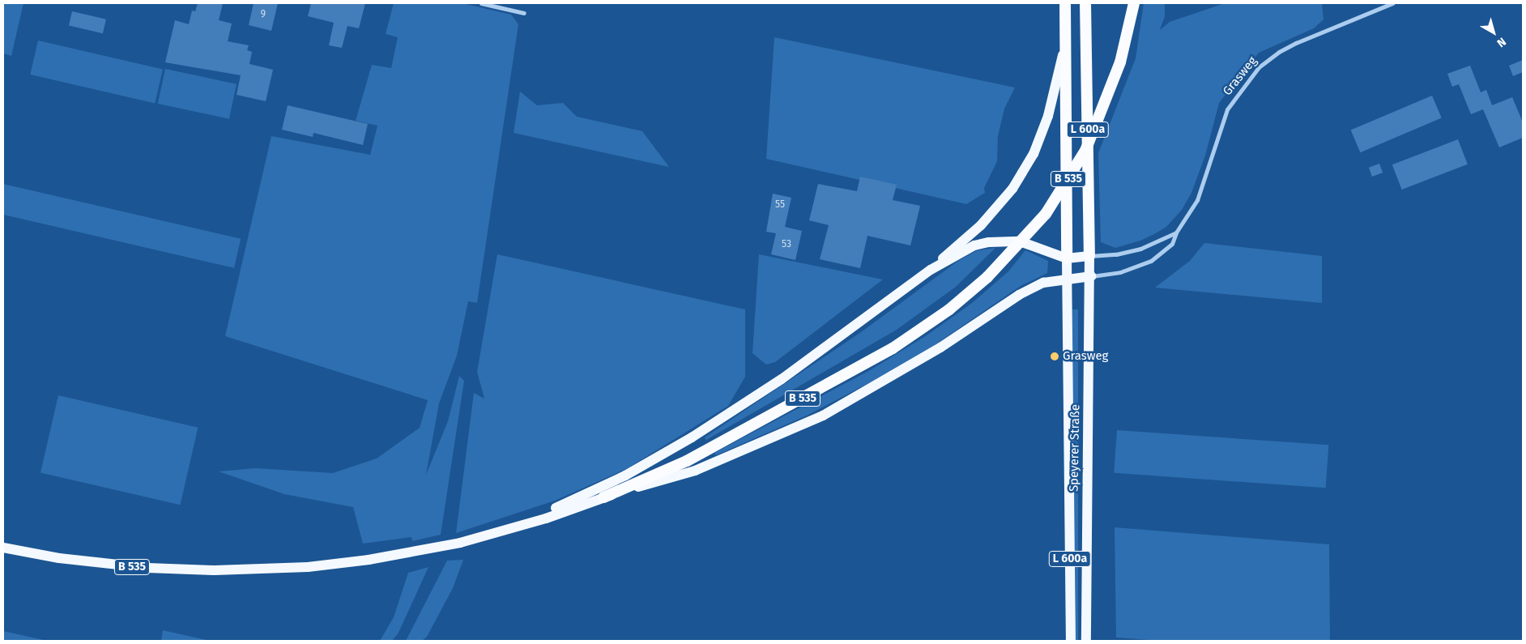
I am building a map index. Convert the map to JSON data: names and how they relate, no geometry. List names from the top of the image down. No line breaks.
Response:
{"streets":{"highway":["L 600a","B 535"],"main road":["Speyerer Straße"],"street":["Grasweg"]},"crossings":[["Grasweg","Speyerer Straße"],["L 600a","B 535"],["L 600a","Speyerer Straße"]],"places":["Grasweg"],"house_numbers":["9","55","53"],"north":"bottom right"}
